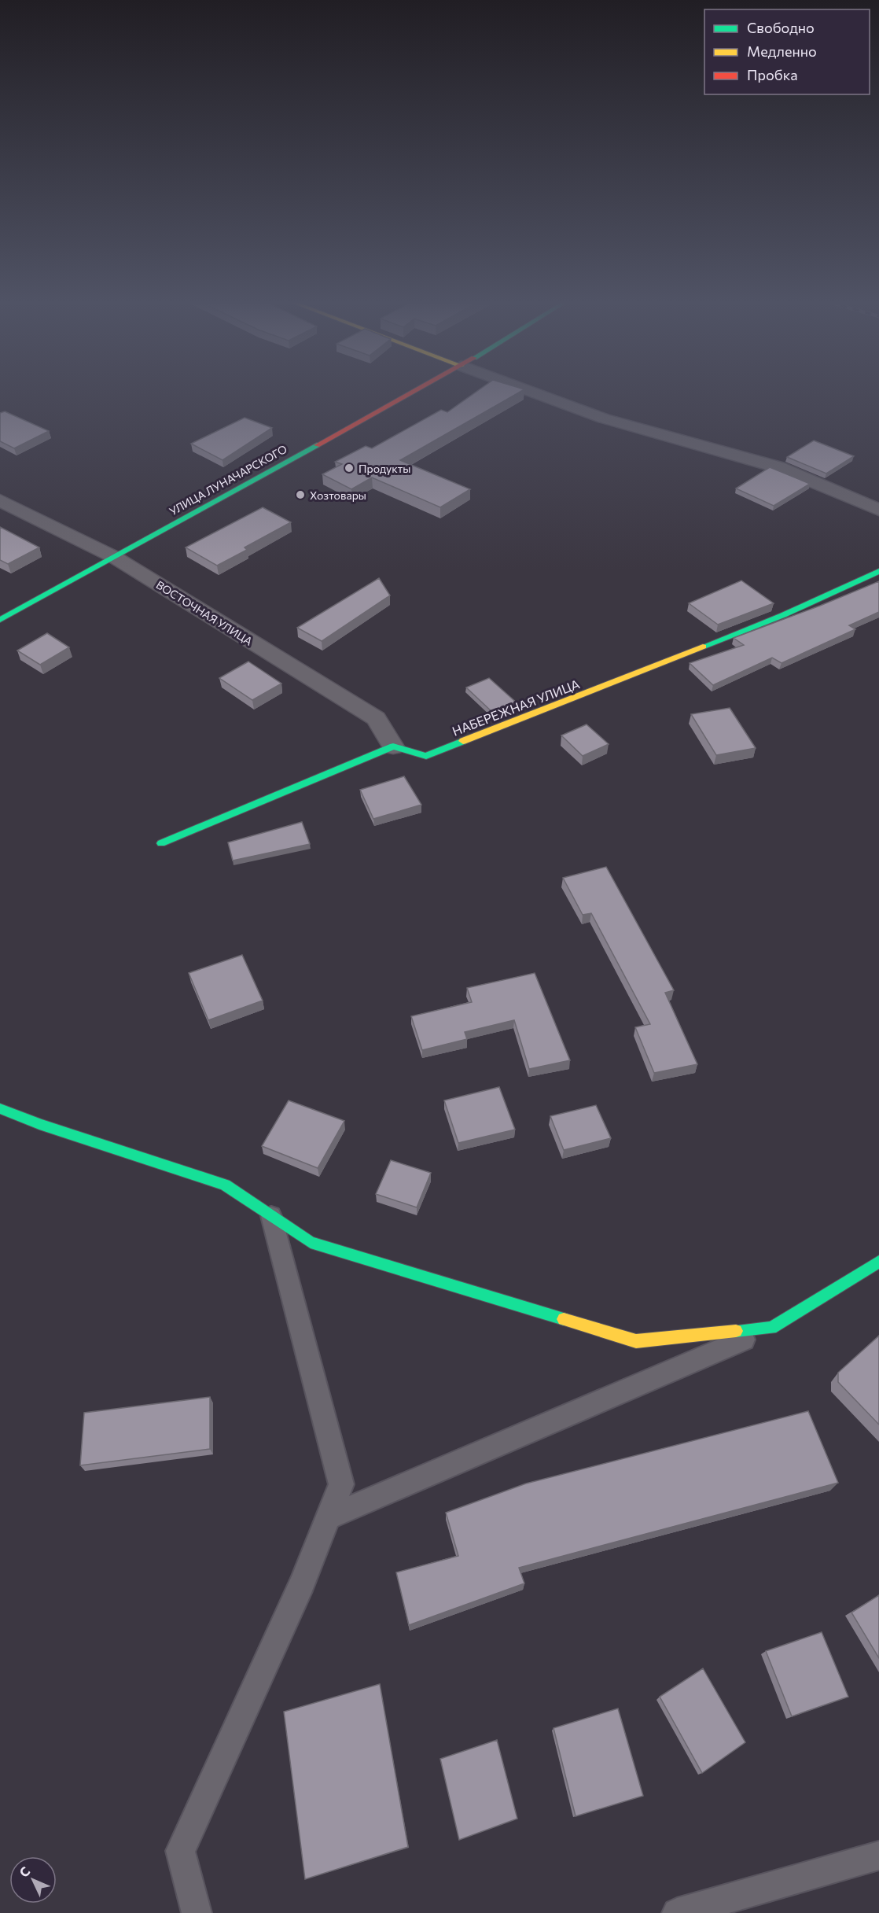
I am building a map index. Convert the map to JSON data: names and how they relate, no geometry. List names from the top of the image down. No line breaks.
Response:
{"streets":{"street":["УЛИЦА ЛУНАЧАРСКОГО","ВОСТОЧНАЯ УЛИЦА","НАБЕРЕЖНАЯ УЛИЦА"]},"crossings":[["УЛИЦА ЛУНАЧАРСКОГО","ВОСТОЧНАЯ УЛИЦА"],["ВОСТОЧНАЯ УЛИЦА","НАБЕРЕЖНАЯ УЛИЦА"]],"places":["Продукты","Хозтовары"],"legend":["Свободно","Медленно","Пробка"],"north":"top left"}
